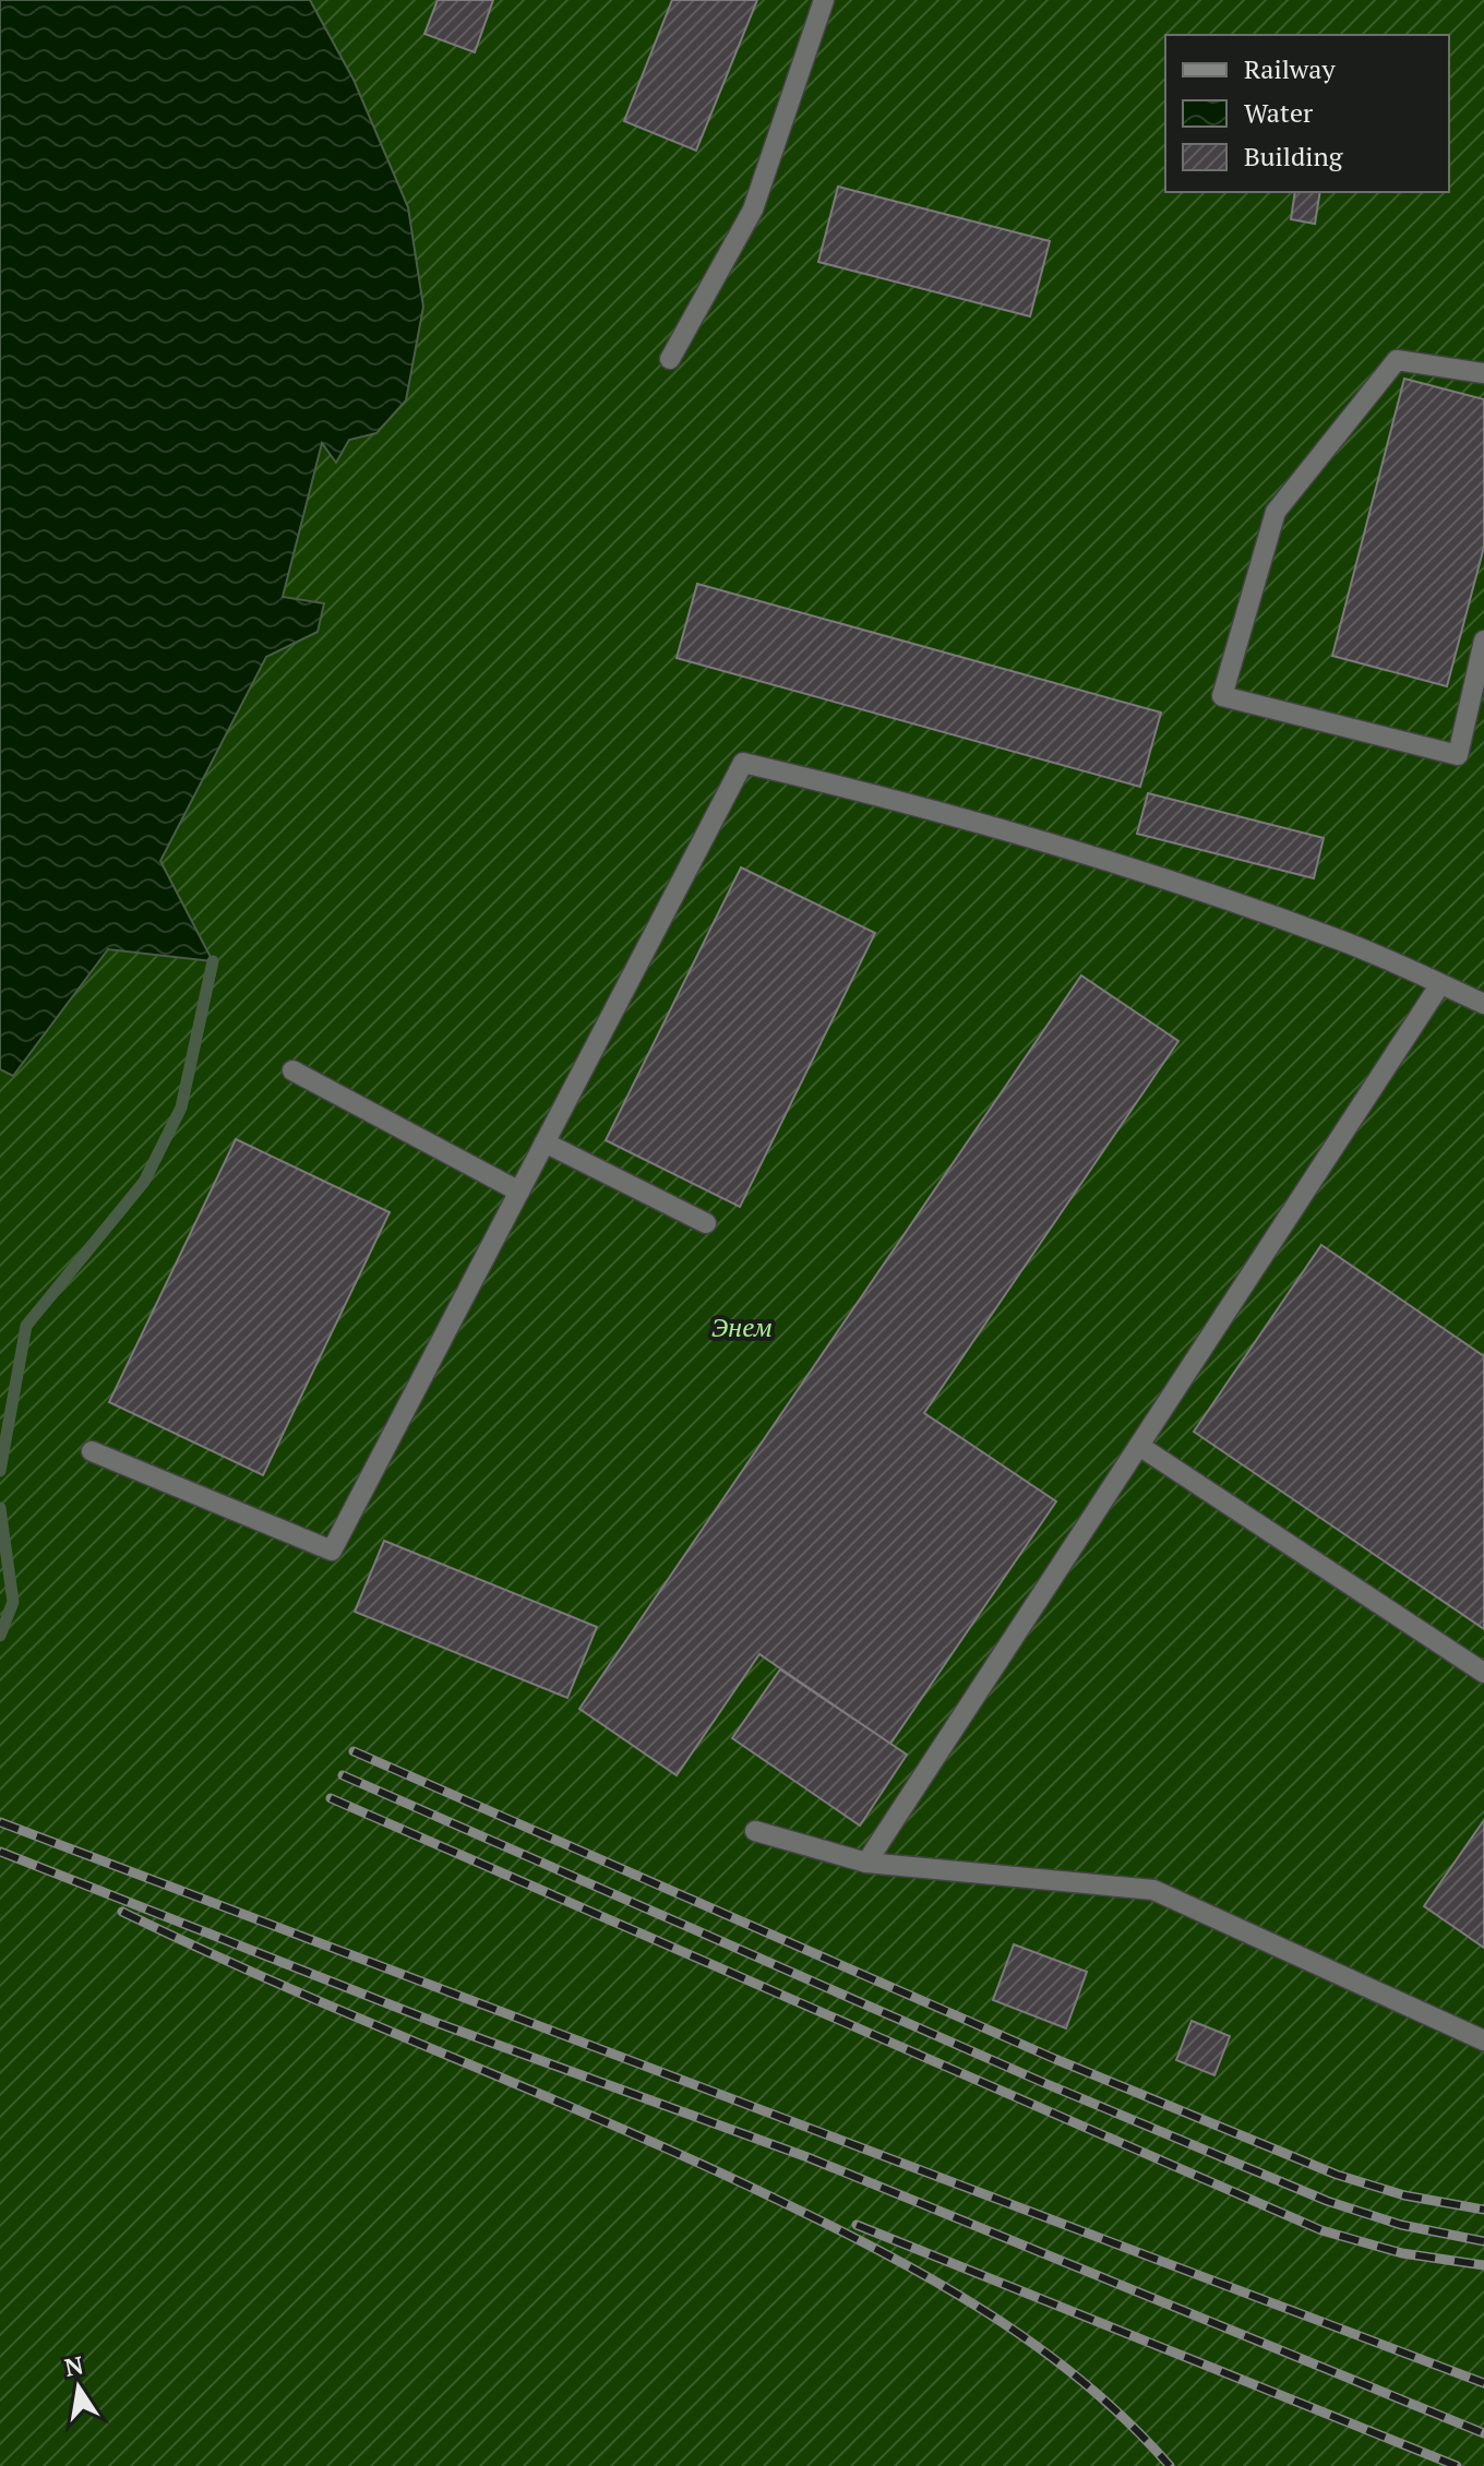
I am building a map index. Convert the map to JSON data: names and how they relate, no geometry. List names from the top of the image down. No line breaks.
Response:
{"parks":["Энем"],"legend":["Railway","Water","Building"],"north":"top"}
